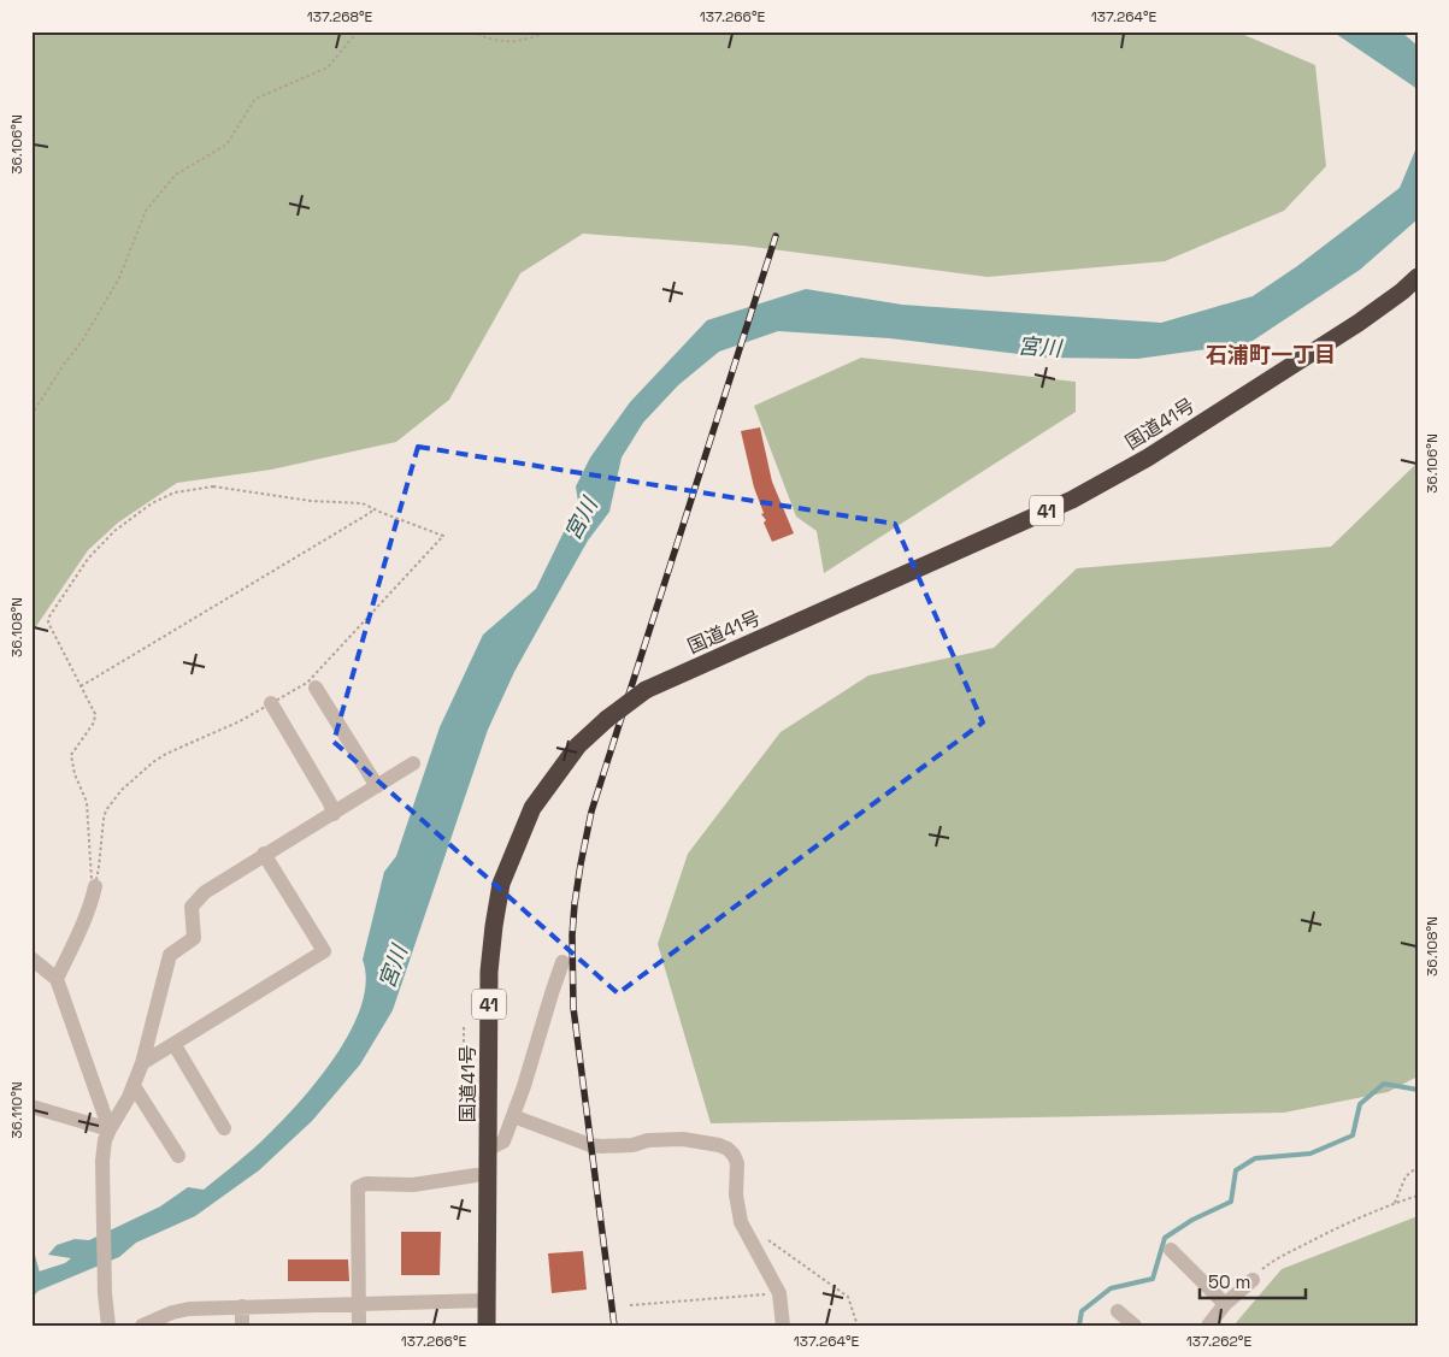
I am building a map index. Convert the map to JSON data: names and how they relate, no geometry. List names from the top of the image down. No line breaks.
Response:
{"streets":{"highway":["国道41号","41"]},"districts":["石浦町一丁目"],"water":["宮川"],"scale_bar":"50 m","coordinates":["137.268°E","137.266°E","137.264°E","36.106°N","36.108°N","36.110°N","137.262°E"]}
